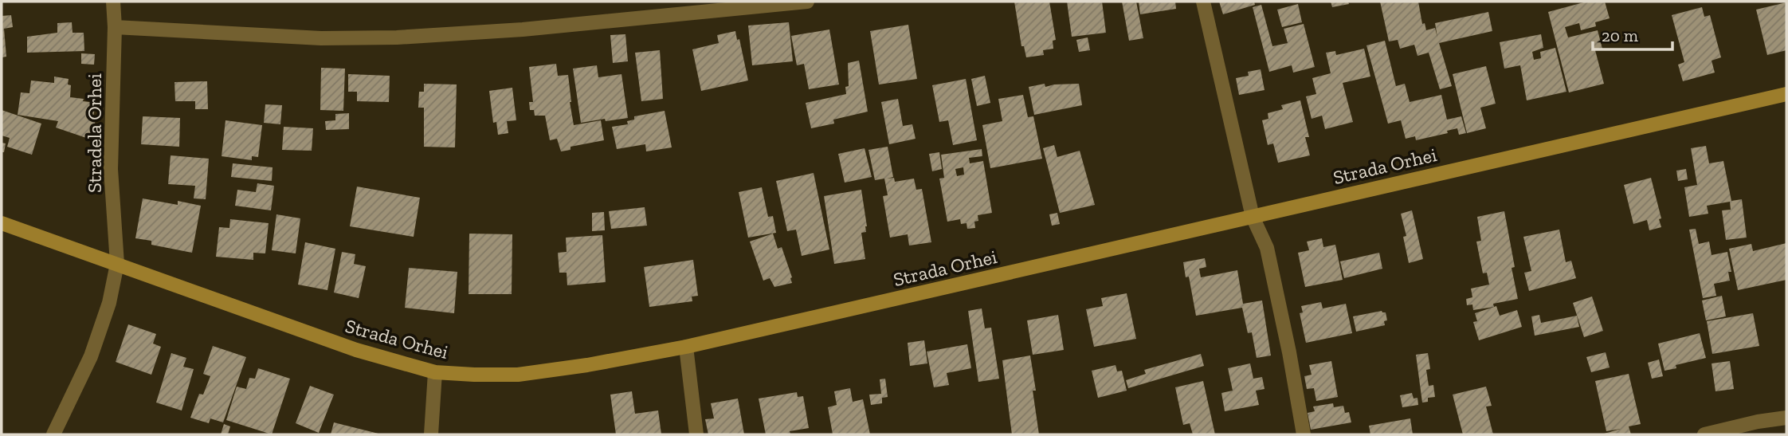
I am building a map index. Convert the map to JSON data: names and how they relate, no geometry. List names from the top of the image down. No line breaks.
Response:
{"streets":{"street":["Stradela Orhei","Strada Orhei"]},"crossings":[["Stradela Orhei","Strada Orhei"]],"scale_bar":"20 m"}
